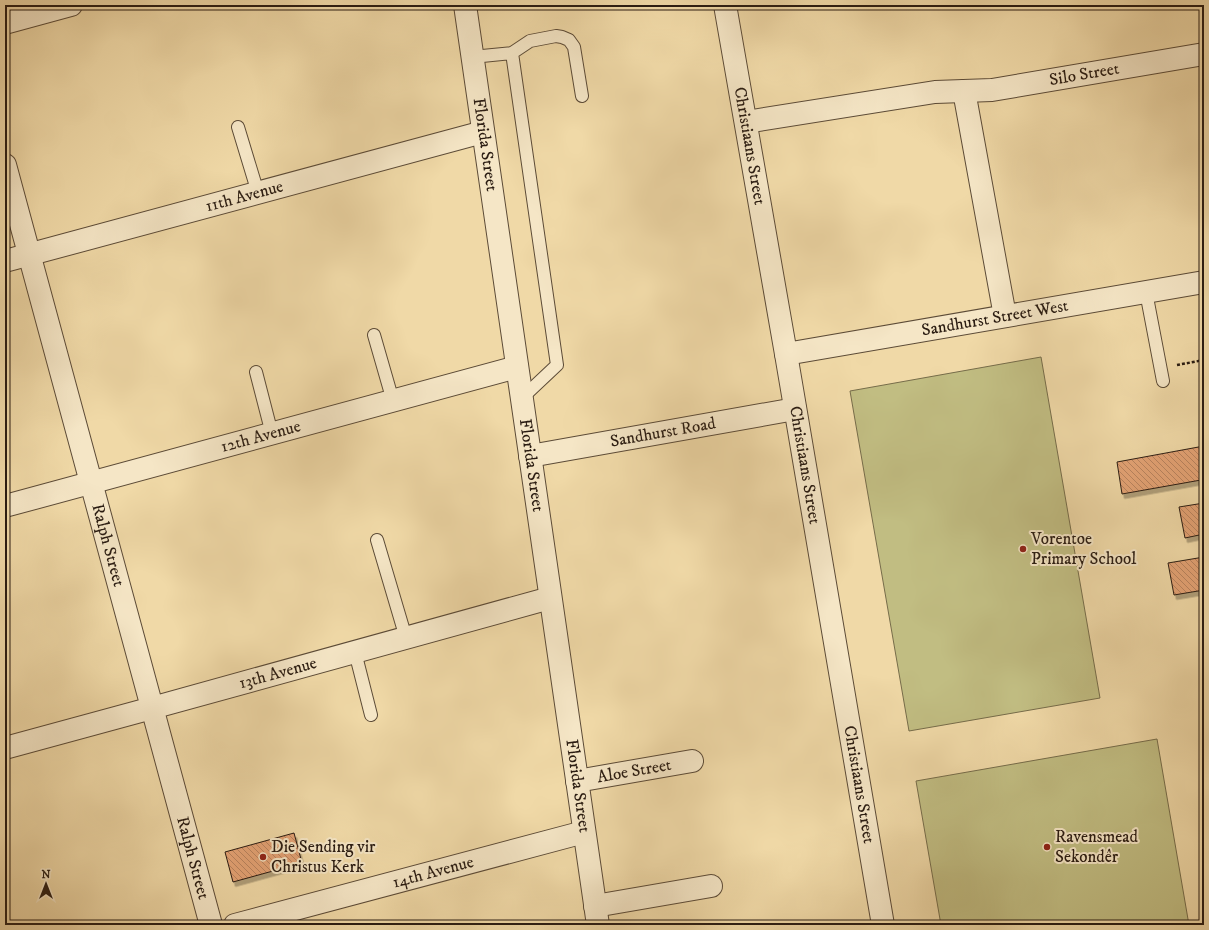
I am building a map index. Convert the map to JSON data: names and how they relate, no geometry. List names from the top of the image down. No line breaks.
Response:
{"streets":{"street":["Silo Street","Florida Street","Christiaans Street","11th Avenue","Sandhurst Street West","Sandhurst Road","12th Avenue","Ralph Street","13th Avenue","Aloe Street","14th Avenue"]},"crossings":[["Silo Street","Christiaans Street"],["Florida Street","11th Avenue"],["Florida Street","Sandhurst Road"],["Florida Street","12th Avenue"],["Florida Street","13th Avenue"],["Florida Street","Aloe Street"],["Florida Street","14th Avenue"],["Christiaans Street","Sandhurst Street West"],["Christiaans Street","Sandhurst Road"],["11th Avenue","Ralph Street"],["12th Avenue","Ralph Street"],["Ralph Street","13th Avenue"]],"places":["Vorentoe Primary School","Ravensmead Sekondêr","Die Sending vir Christus Kerk"],"north":"top"}
